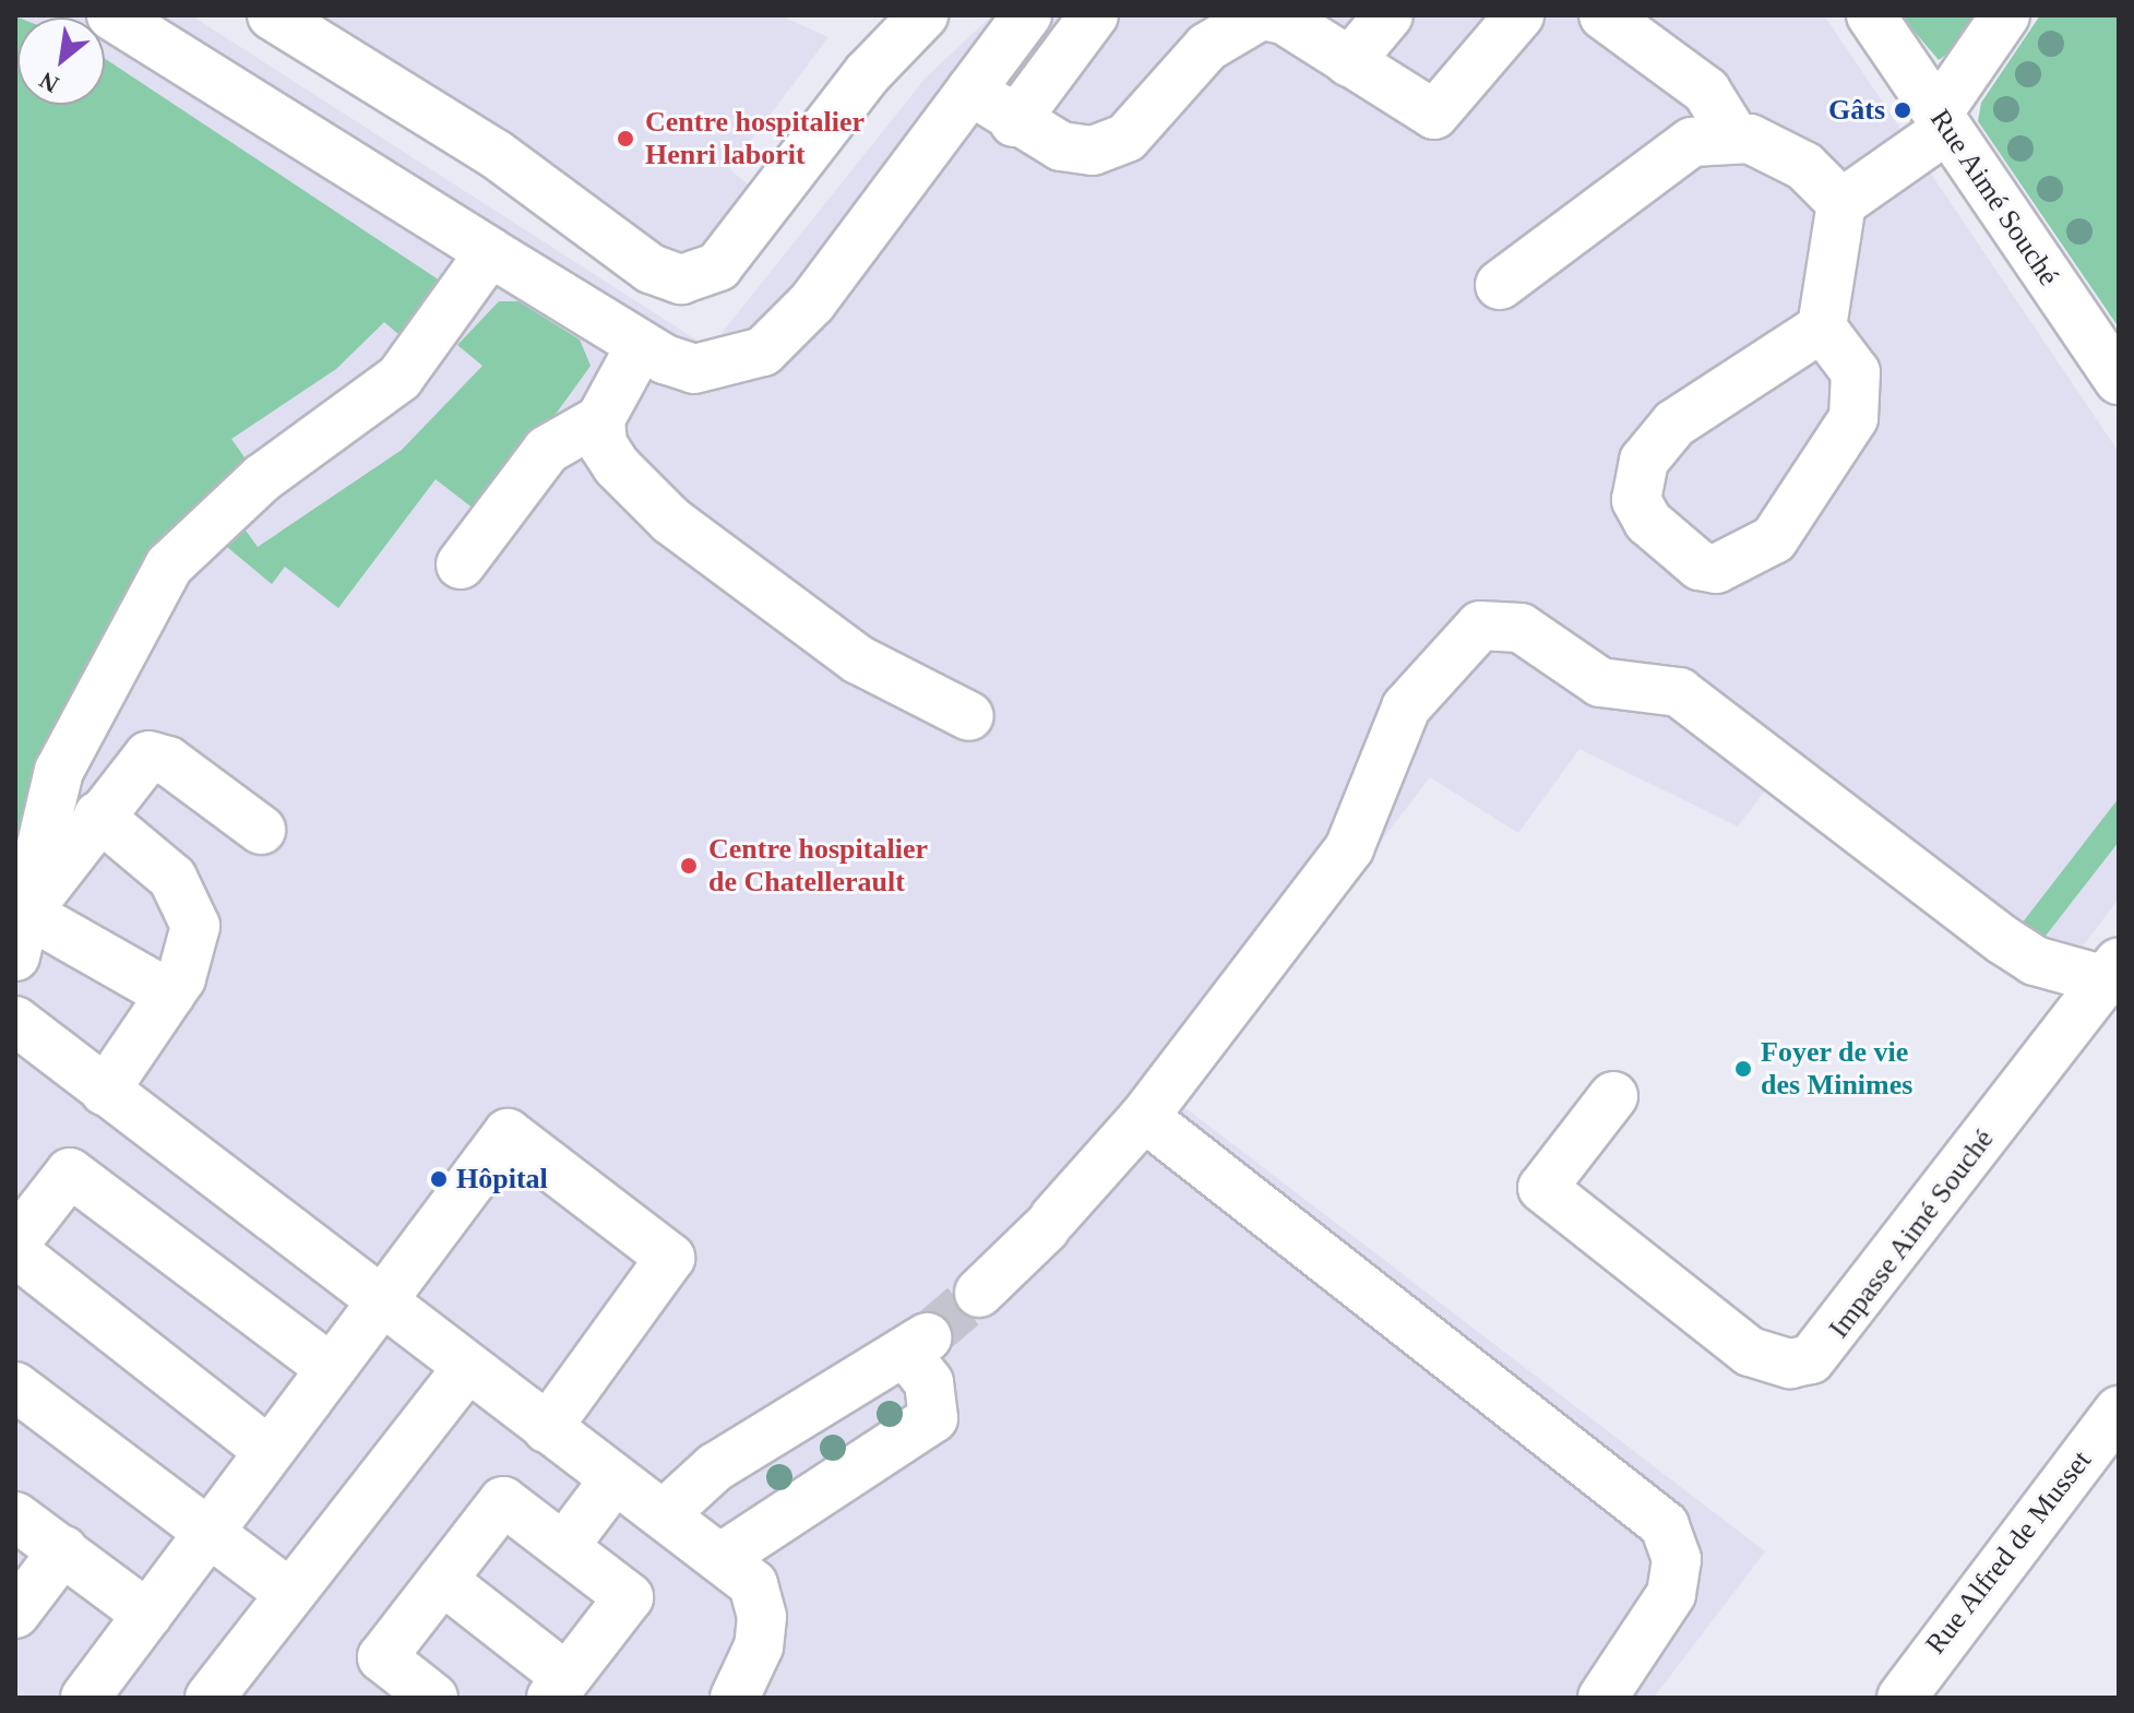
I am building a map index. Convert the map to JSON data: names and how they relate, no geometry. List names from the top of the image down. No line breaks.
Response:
{"streets":{"street":["Rue Aimé Souché","Impasse Aimé Souché","Rue Alfred de Musset"]},"places":["Gâts","Centre hospitalier Henri laborit","Centre hospitalier de Chatellerault","Foyer de vie des Minimes","Hôpital"],"north":"bottom left"}
